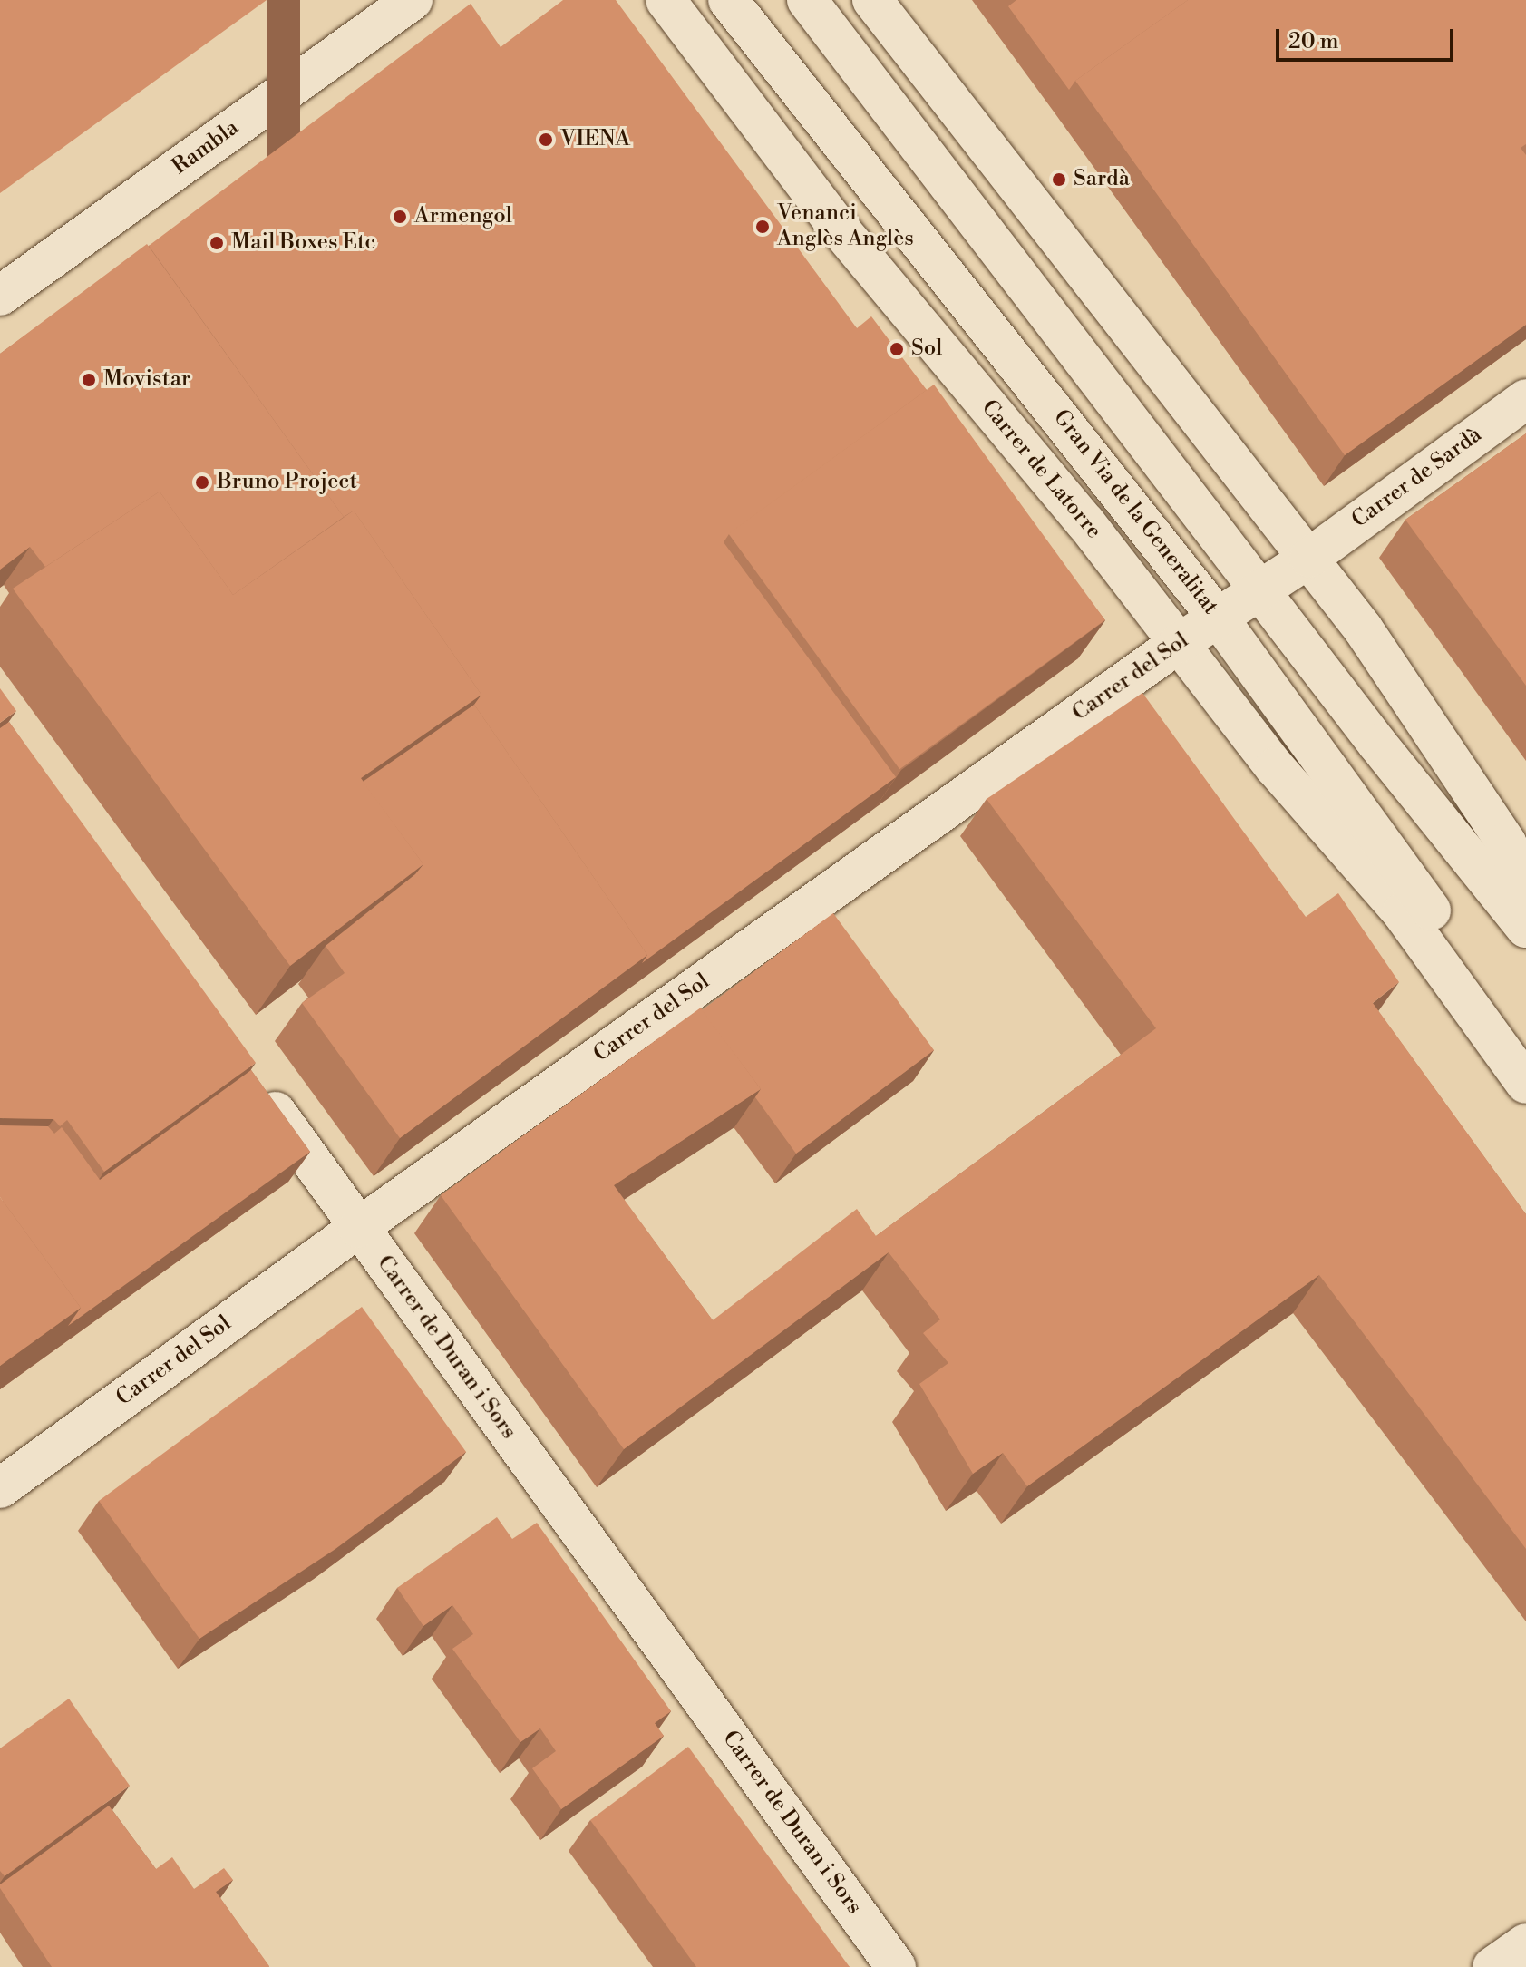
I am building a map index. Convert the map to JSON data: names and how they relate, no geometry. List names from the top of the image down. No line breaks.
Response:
{"streets":{"street":["Rambla","Carrer de Latorre","Carrer de Sardà","Gran Via de la Generalitat","Carrer del Sol","Carrer de Duran i Sors"]},"crossings":[["Carrer de Latorre","Carrer del Sol"],["Carrer de Sardà","Carrer del Sol"],["Gran Via de la Generalitat","Carrer del Sol"],["Carrer del Sol","Carrer de Duran i Sors"]],"places":["VIENA","Sardà","Armengol","Venanci Anglès Anglès","Mail Boxes Etc","Sol","Movistar","Bruno Project"],"scale_bar":"20 m"}
